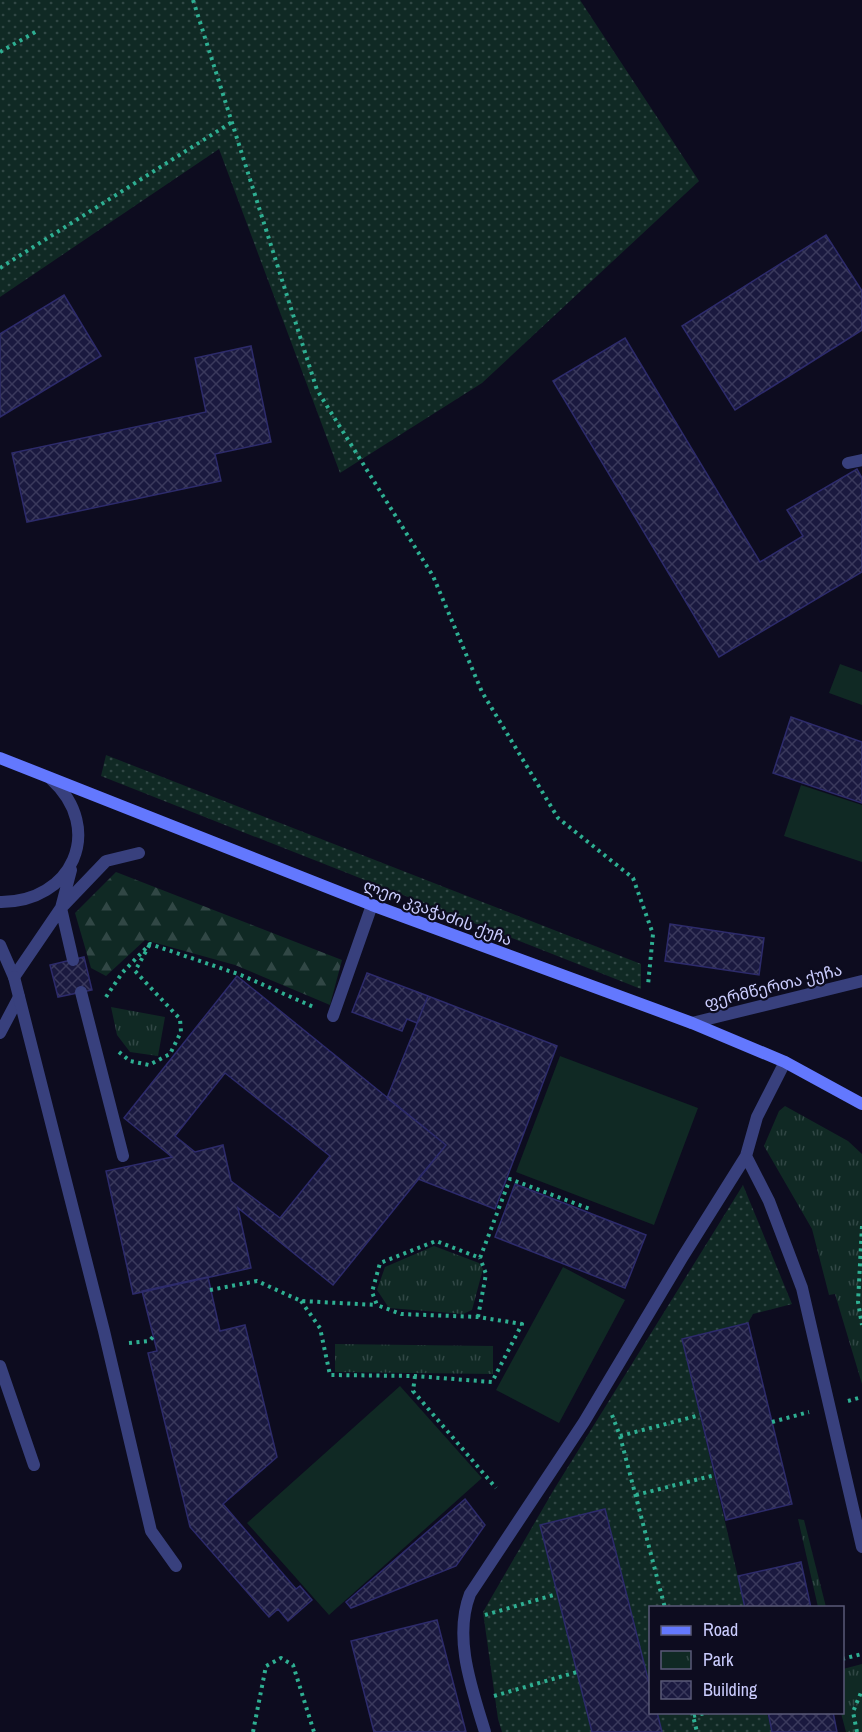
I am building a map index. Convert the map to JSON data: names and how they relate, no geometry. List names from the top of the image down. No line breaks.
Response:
{"streets":{"main road":["ლეო კვაჭაძის ქუჩა"],"street":["ფერმწერთა ქუჩა"]},"crossings":[["ლეო კვაჭაძის ქუჩა","ფერმწერთა ქუჩა"]],"legend":["Road","Park","Building"]}
